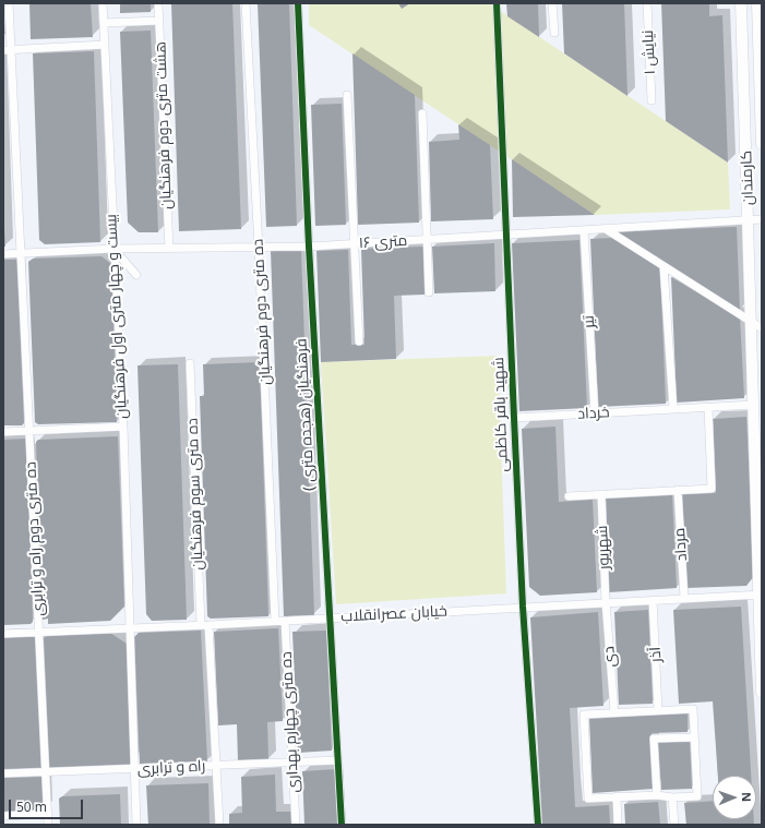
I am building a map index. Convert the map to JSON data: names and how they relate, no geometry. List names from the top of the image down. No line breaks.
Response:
{"streets":{"main road":["کارمندان"],"street":["نیایش ۱","هشت متری دوم فرهنگیان","۱۶ متری","ده متری دوم فرهنگیان","بیست و چهار متری اول فرهنگیان","تیر","خرداد","فرهنگیان (هجده متری )","شهید باقر کاظمی","ده متری سوم فرهنگیان","ده متری دوم راه و ترابری","مرداد","شهریور","خیابان عصرانقلاب","آذر","دی","ده متری چهارم بهداری","راه و ترابری"]},"crossings":[["هشت متری دوم فرهنگیان","۱۶ متری"],["کارمندان","۱۶ متری"],["کارمندان","خرداد"],["کارمندان","خیابان عصرانقلاب"],["۱۶ متری","ده متری دوم فرهنگیان"],["۱۶ متری","بیست و چهار متری اول فرهنگیان"],["۱۶ متری","تیر"],["۱۶ متری","فرهنگیان (هجده متری )"],["۱۶ متری","شهید باقر کاظمی"],["۱۶ متری","ده متری دوم راه و ترابری"],["ده متری دوم فرهنگیان","خیابان عصرانقلاب"],["بیست و چهار متری اول فرهنگیان","خیابان عصرانقلاب"],["بیست و چهار متری اول فرهنگیان","راه و ترابری"],["تیر","خرداد"],["خرداد","شهید باقر کاظمی"],["فرهنگیان (هجده متری )","خیابان عصرانقلاب"],["فرهنگیان (هجده متری )","راه و ترابری"],["شهید باقر کاظمی","خیابان عصرانقلاب"],["ده متری سوم فرهنگیان","خیابان عصرانقلاب"],["ده متری سوم فرهنگیان","راه و ترابری"],["ده متری دوم راه و ترابری","خیابان عصرانقلاب"],["ده متری دوم راه و ترابری","راه و ترابری"],["مرداد","خیابان عصرانقلاب"],["شهریور","خیابان عصرانقلاب"],["شهریور","دی"],["خیابان عصرانقلاب","آذر"],["خیابان عصرانقلاب","دی"],["خیابان عصرانقلاب","ده متری چهارم بهداری"],["ده متری چهارم بهداری","راه و ترابری"]],"scale_bar":"50 m","north":"right"}
